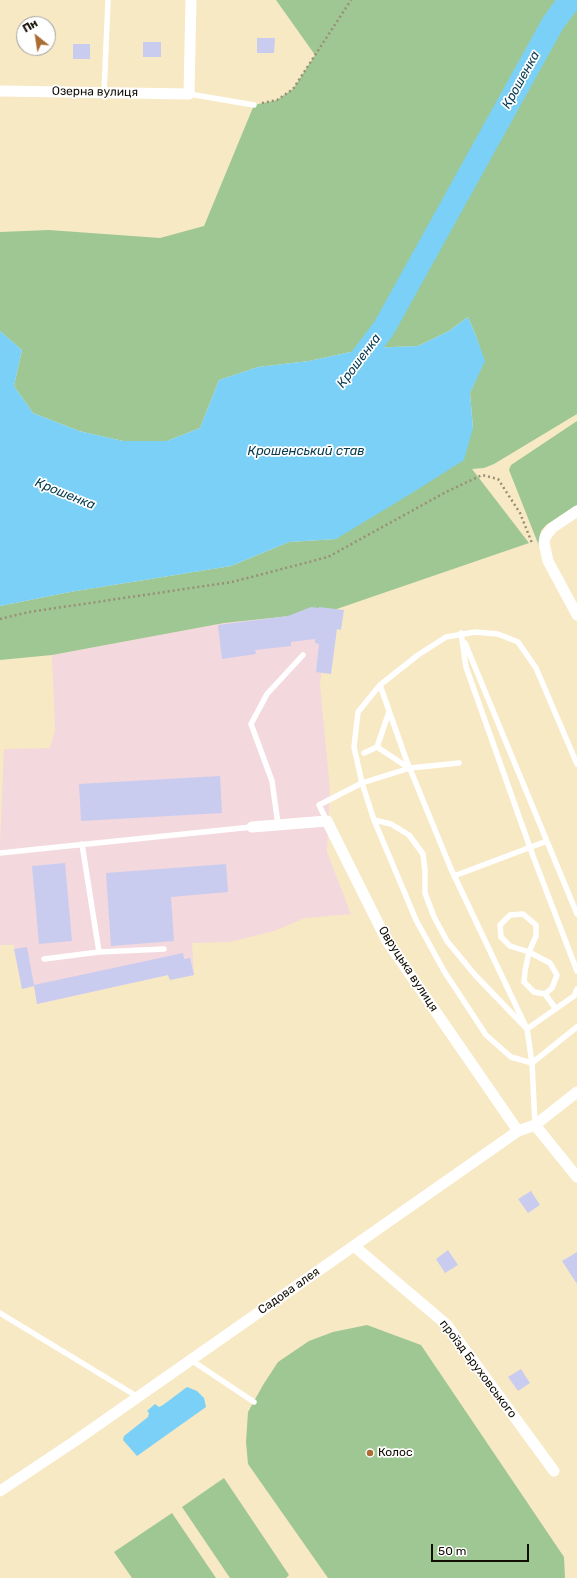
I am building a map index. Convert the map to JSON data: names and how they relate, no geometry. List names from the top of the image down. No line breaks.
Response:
{"streets":{"street":["Озерна вулиця","Овруцька вулиця","Садова алея","проїзд Бруховського"]},"crossings":[["Овруцька вулиця","Садова алея"],["Садова алея","проїзд Бруховського"]],"water":["Крошенка","Крошенський став"],"places":["Колос"],"scale_bar":"50 m","north":"top left"}
